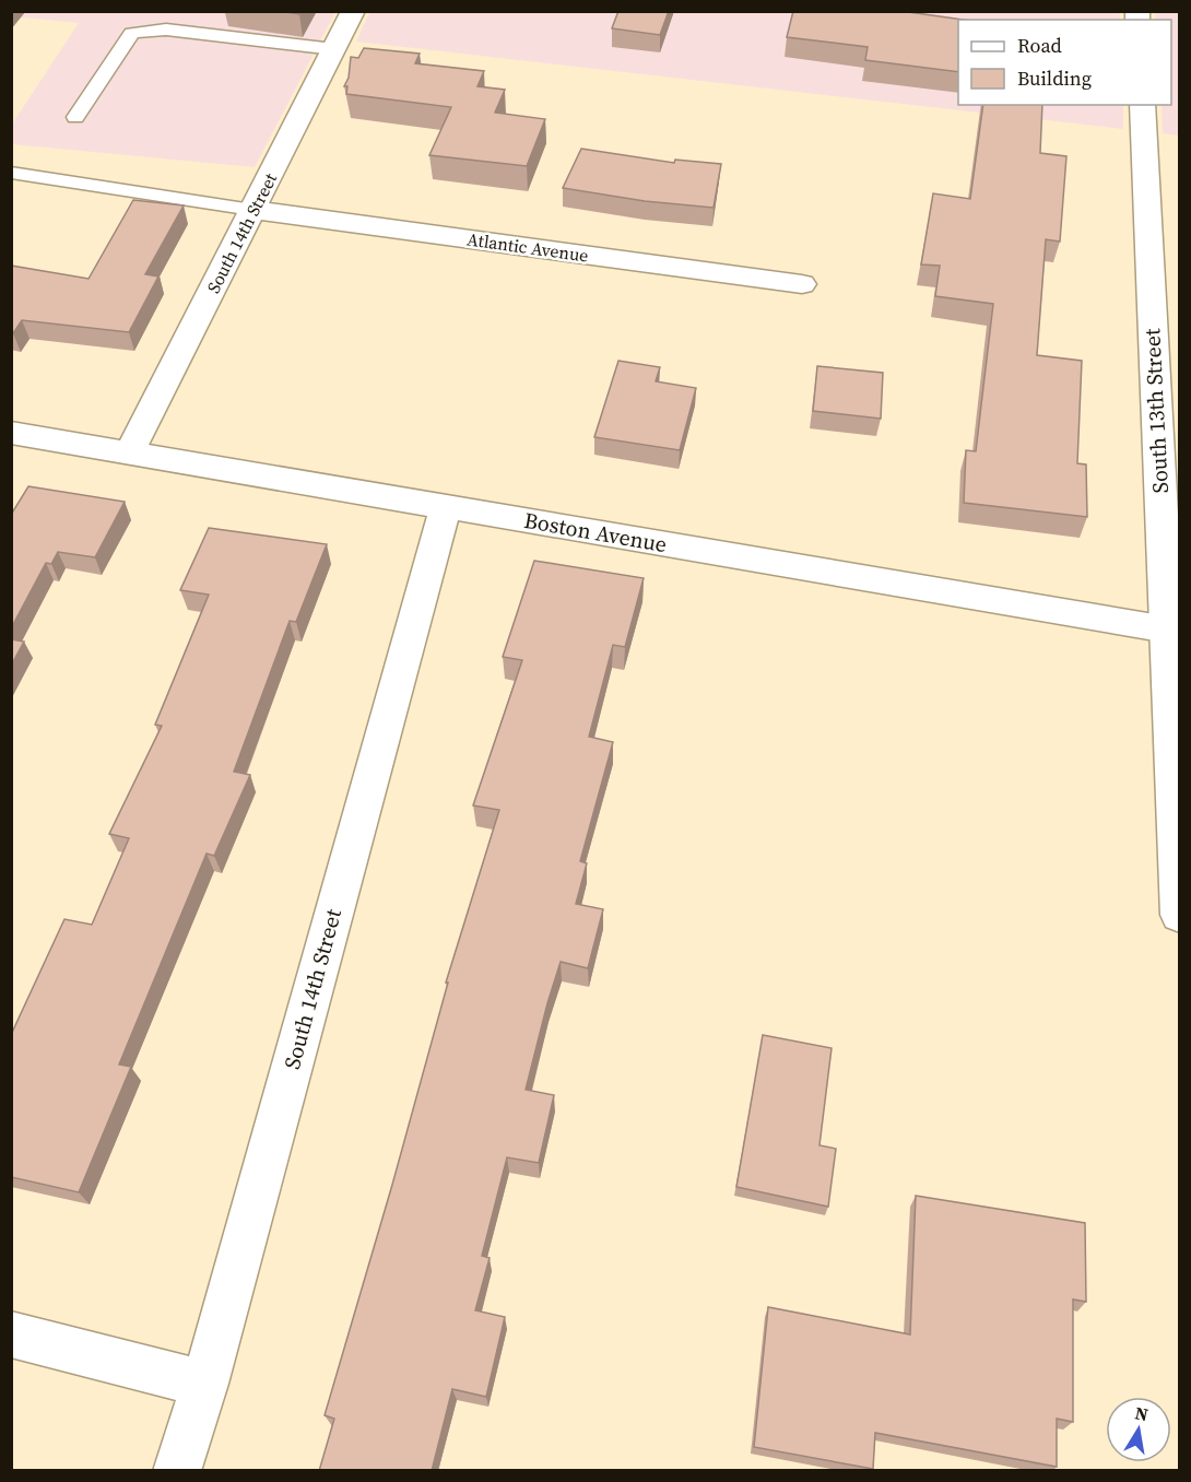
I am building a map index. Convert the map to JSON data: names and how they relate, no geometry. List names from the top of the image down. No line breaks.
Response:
{"streets":{"street":["South 14th Street","Atlantic Avenue","South 13th Street","Boston Avenue"]},"crossings":[["South 14th Street","Atlantic Avenue"],["South 14th Street","Boston Avenue"],["South 13th Street","Boston Avenue"]],"legend":["Road","Building"],"north":"top"}
